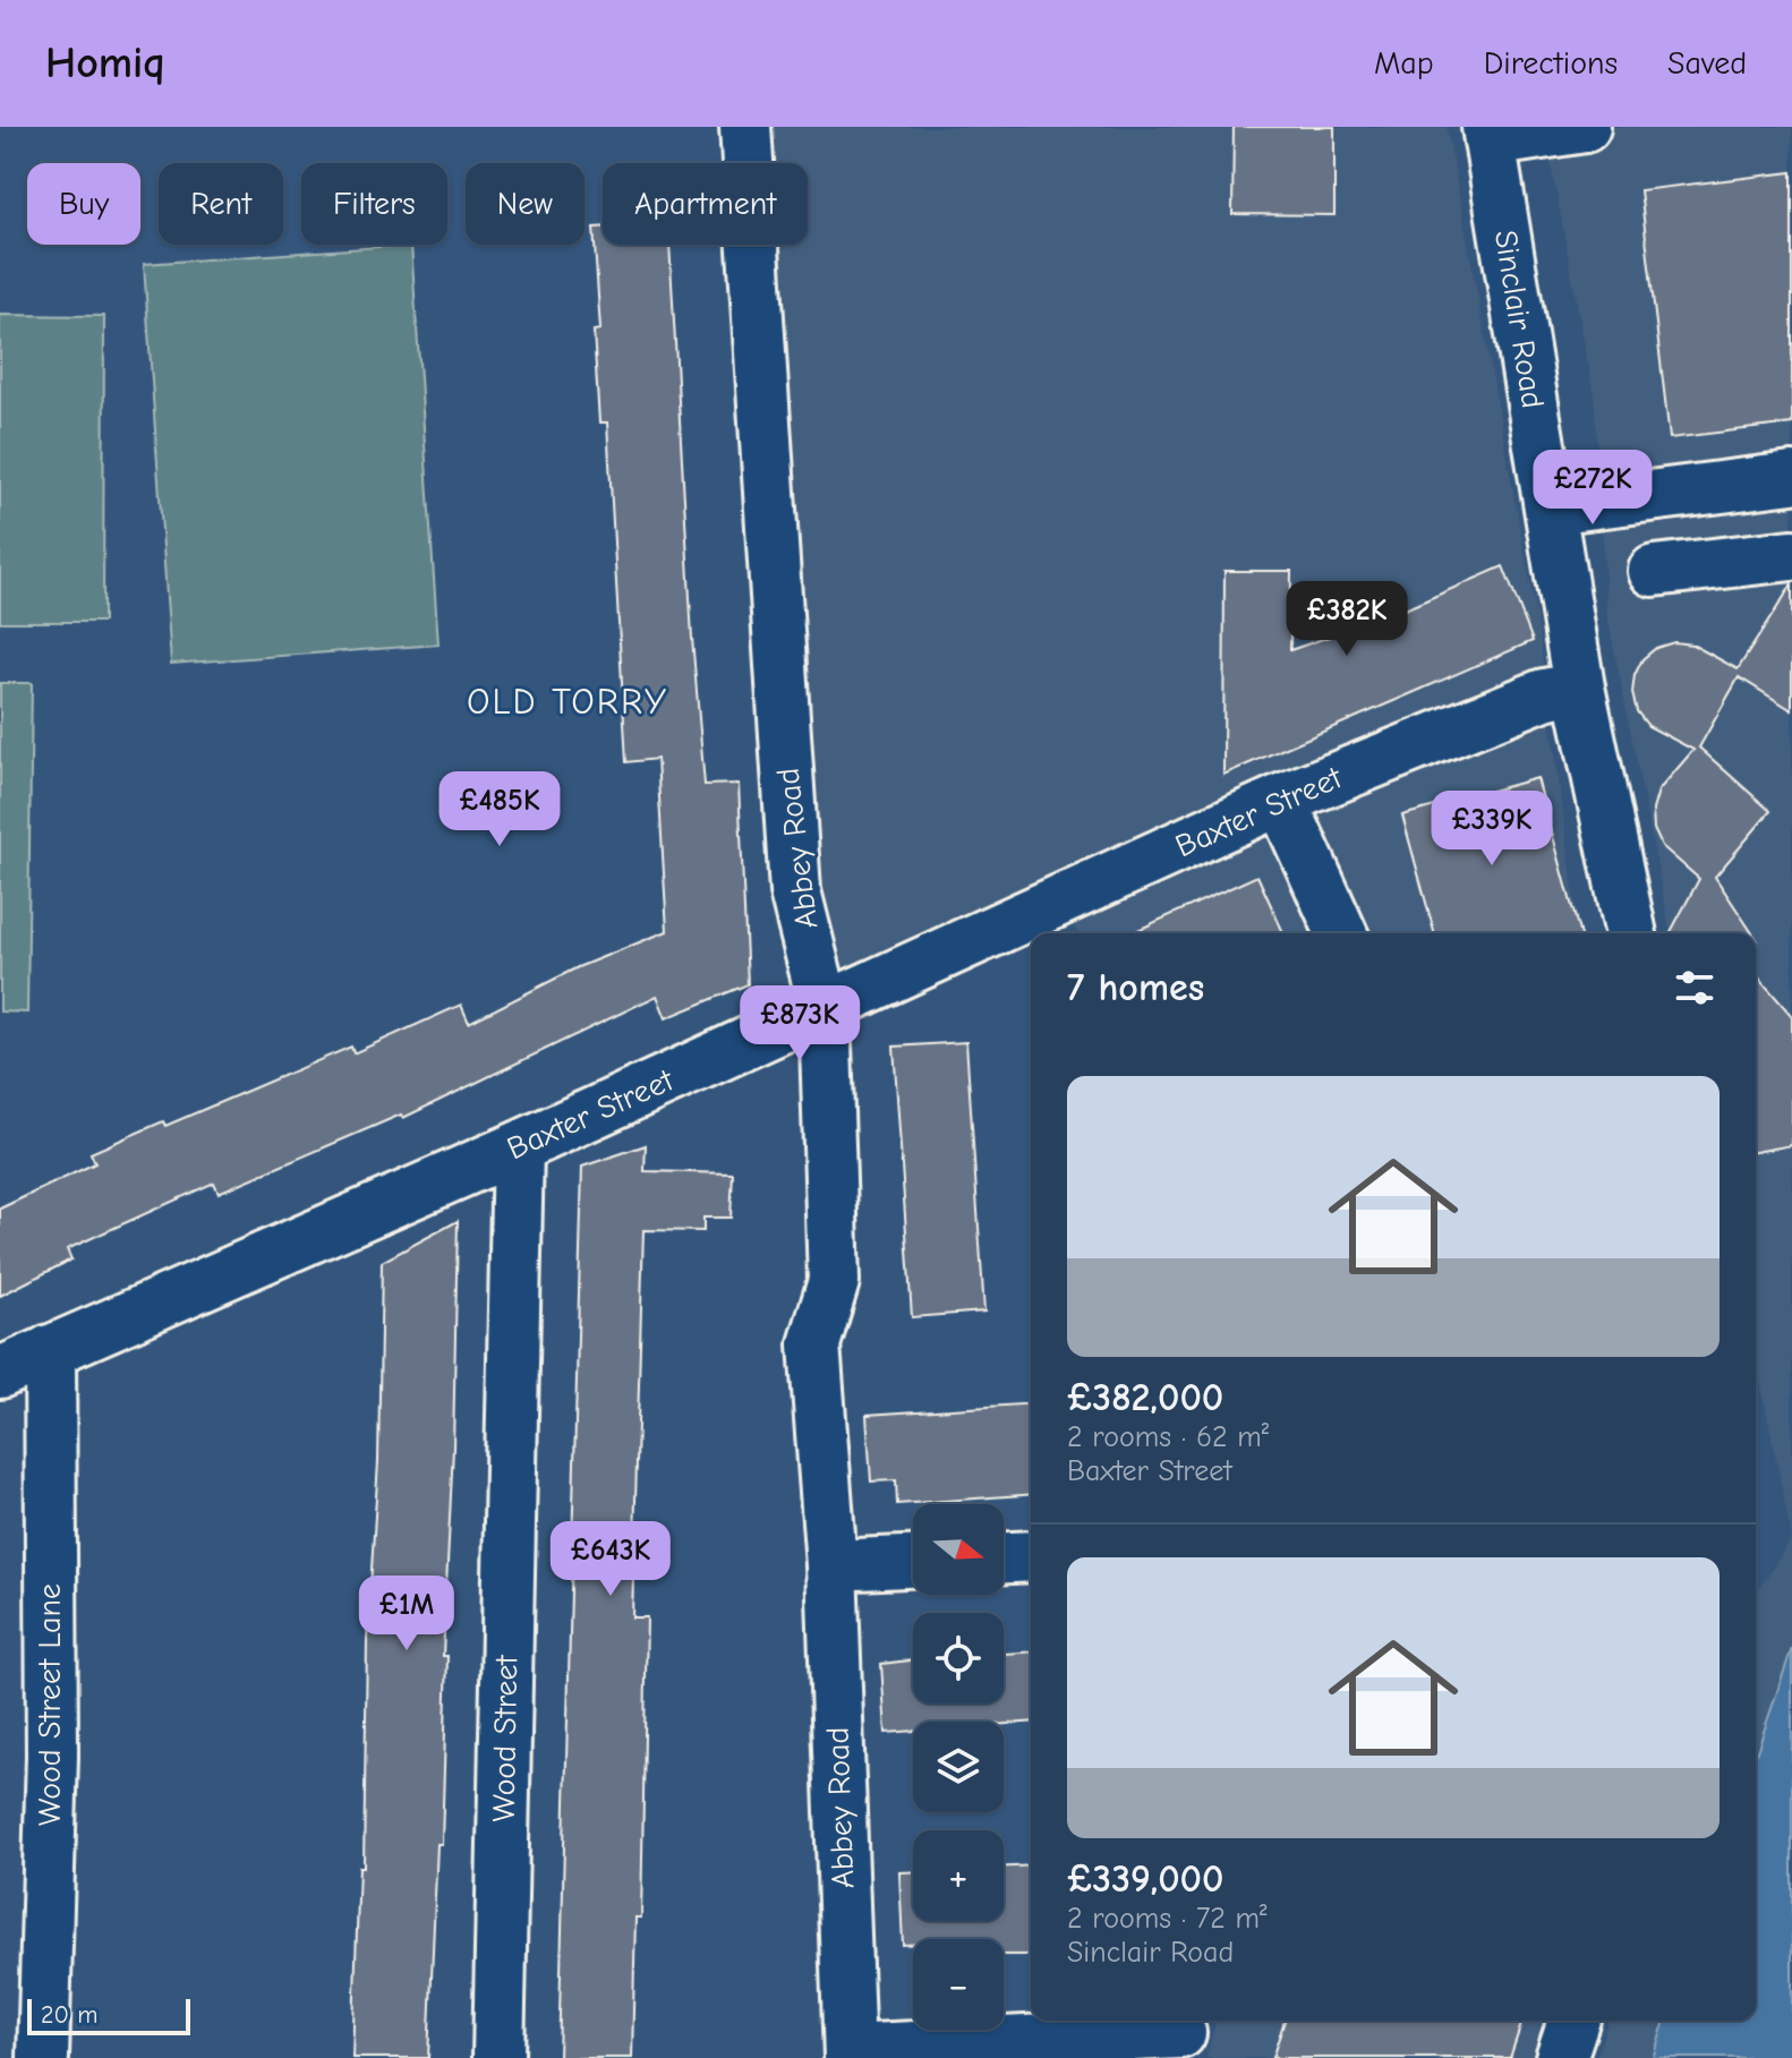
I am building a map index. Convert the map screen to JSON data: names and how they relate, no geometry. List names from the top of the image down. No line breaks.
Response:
{"streets":{"street":["Sinclair Road","Baxter Street","Abbey Road","Wood Street Lane","Wood Street"]},"crossings":[["Sinclair Road","Baxter Street"],["Baxter Street","Abbey Road"],["Baxter Street","Wood Street Lane"],["Baxter Street","Wood Street"]],"districts":["OLD TORRY"],"scale_bar":"20 m","north":"right","page":{"header":"Homiq","nav":["Map","Directions","Saved"],"chip":["Buy","Rent","Filters","New","Apartment"],"price":["£272K","£382K","£485K","£339K","£873K","£643K","£1M"],"heading":"7 homes","list":[{"name":"£382,000","note":"2 rooms · 62 m² · Baxter Street"},{"name":"£339,000","note":"2 rooms · 72 m² · Sinclair Road"}],"map_buttons":["+","−"],"scale":"20 m"}}
